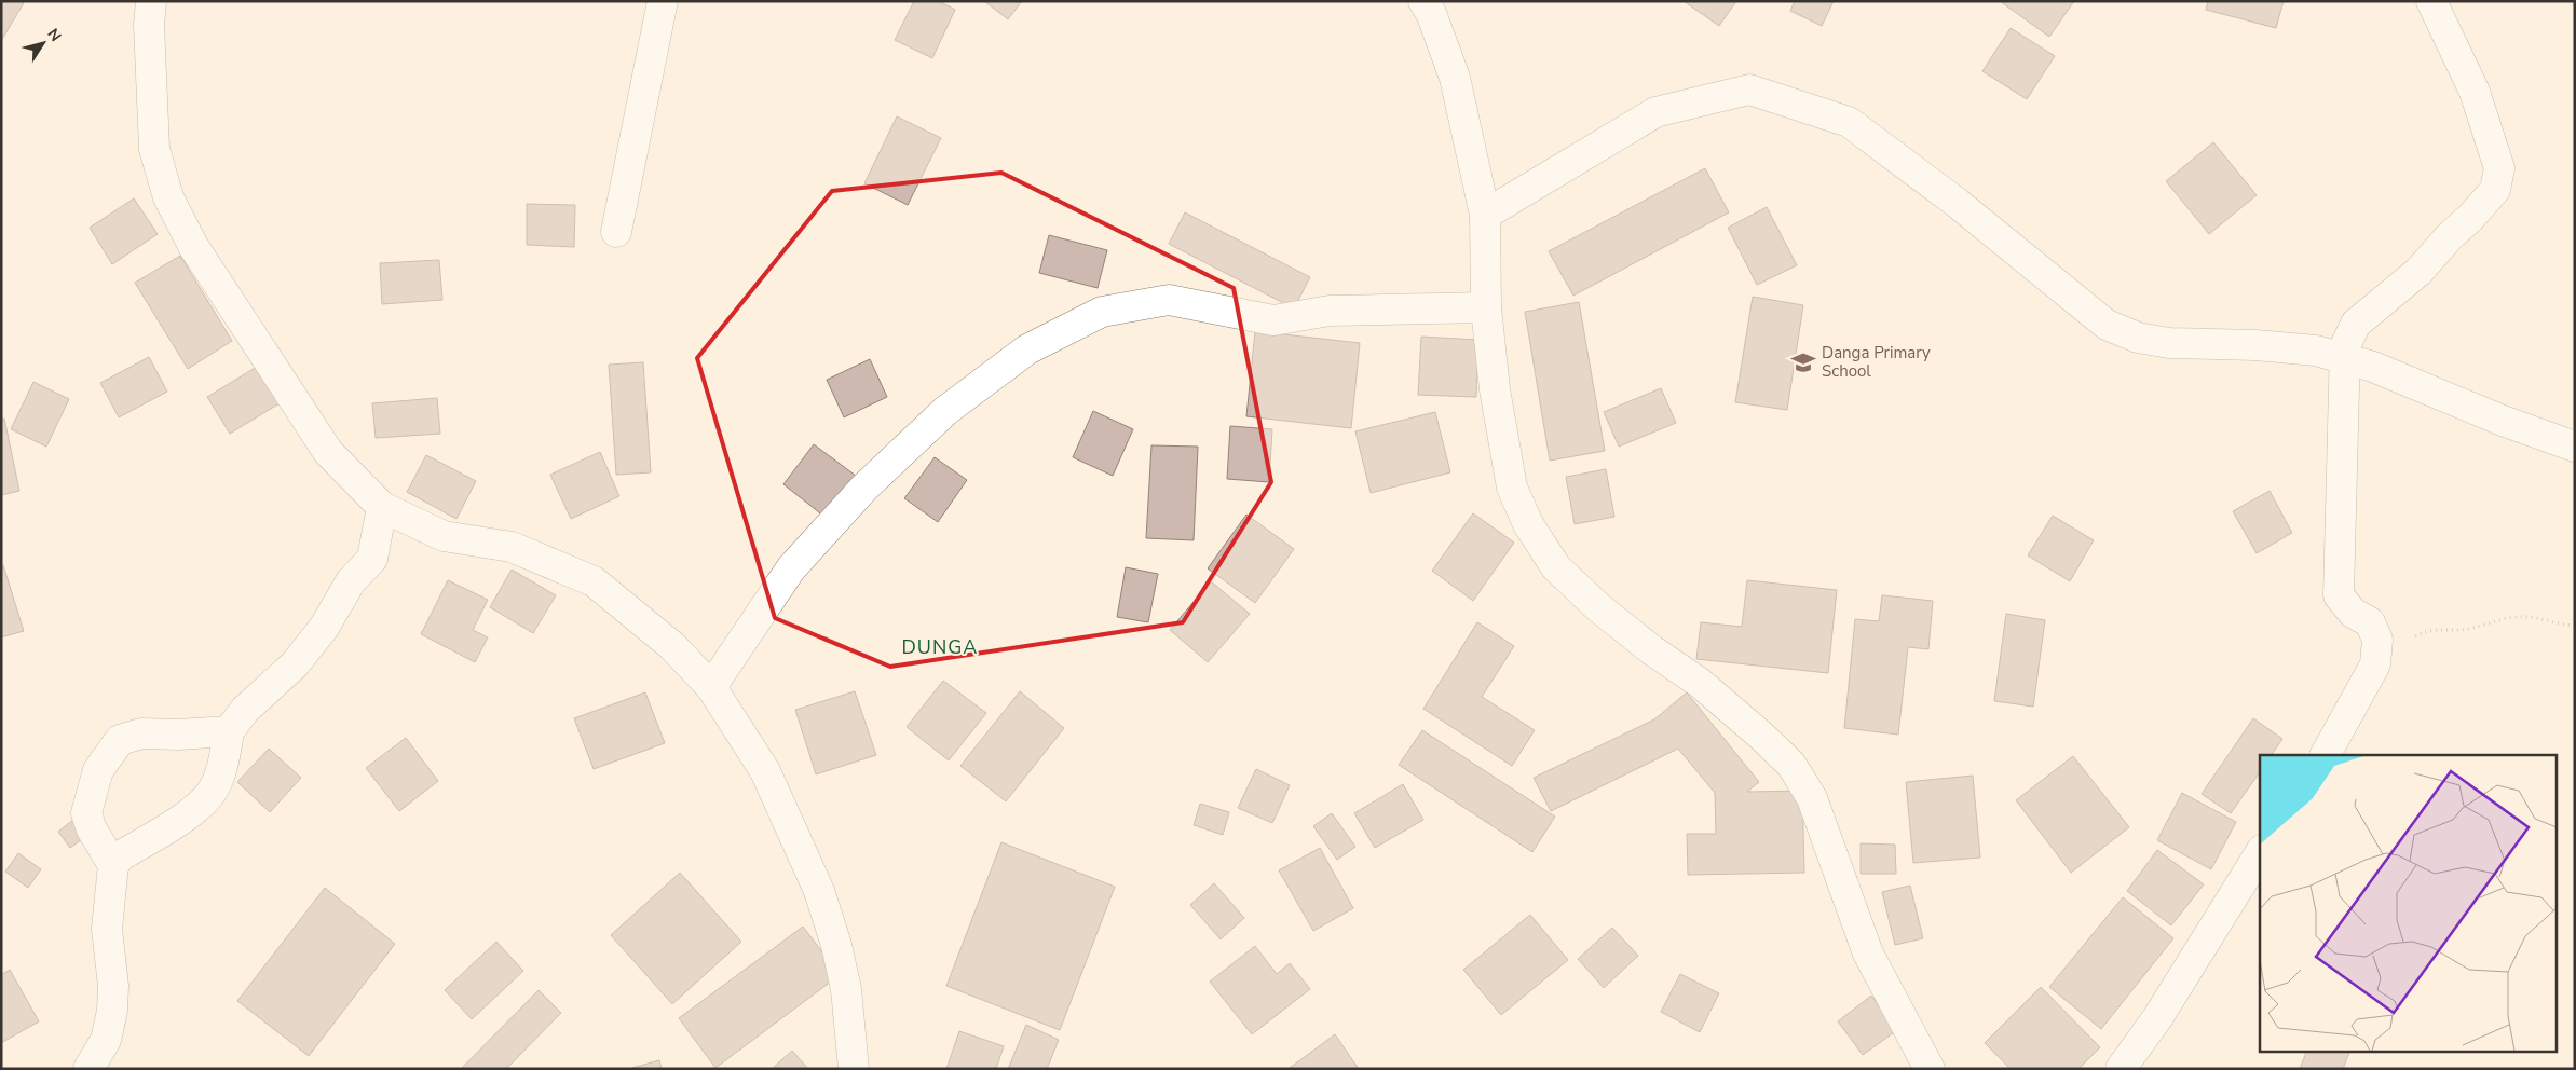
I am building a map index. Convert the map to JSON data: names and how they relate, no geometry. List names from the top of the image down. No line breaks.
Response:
{"districts":["DUNGA"],"places":{"school or university":["Danga Primary School"]},"north":"top right"}
